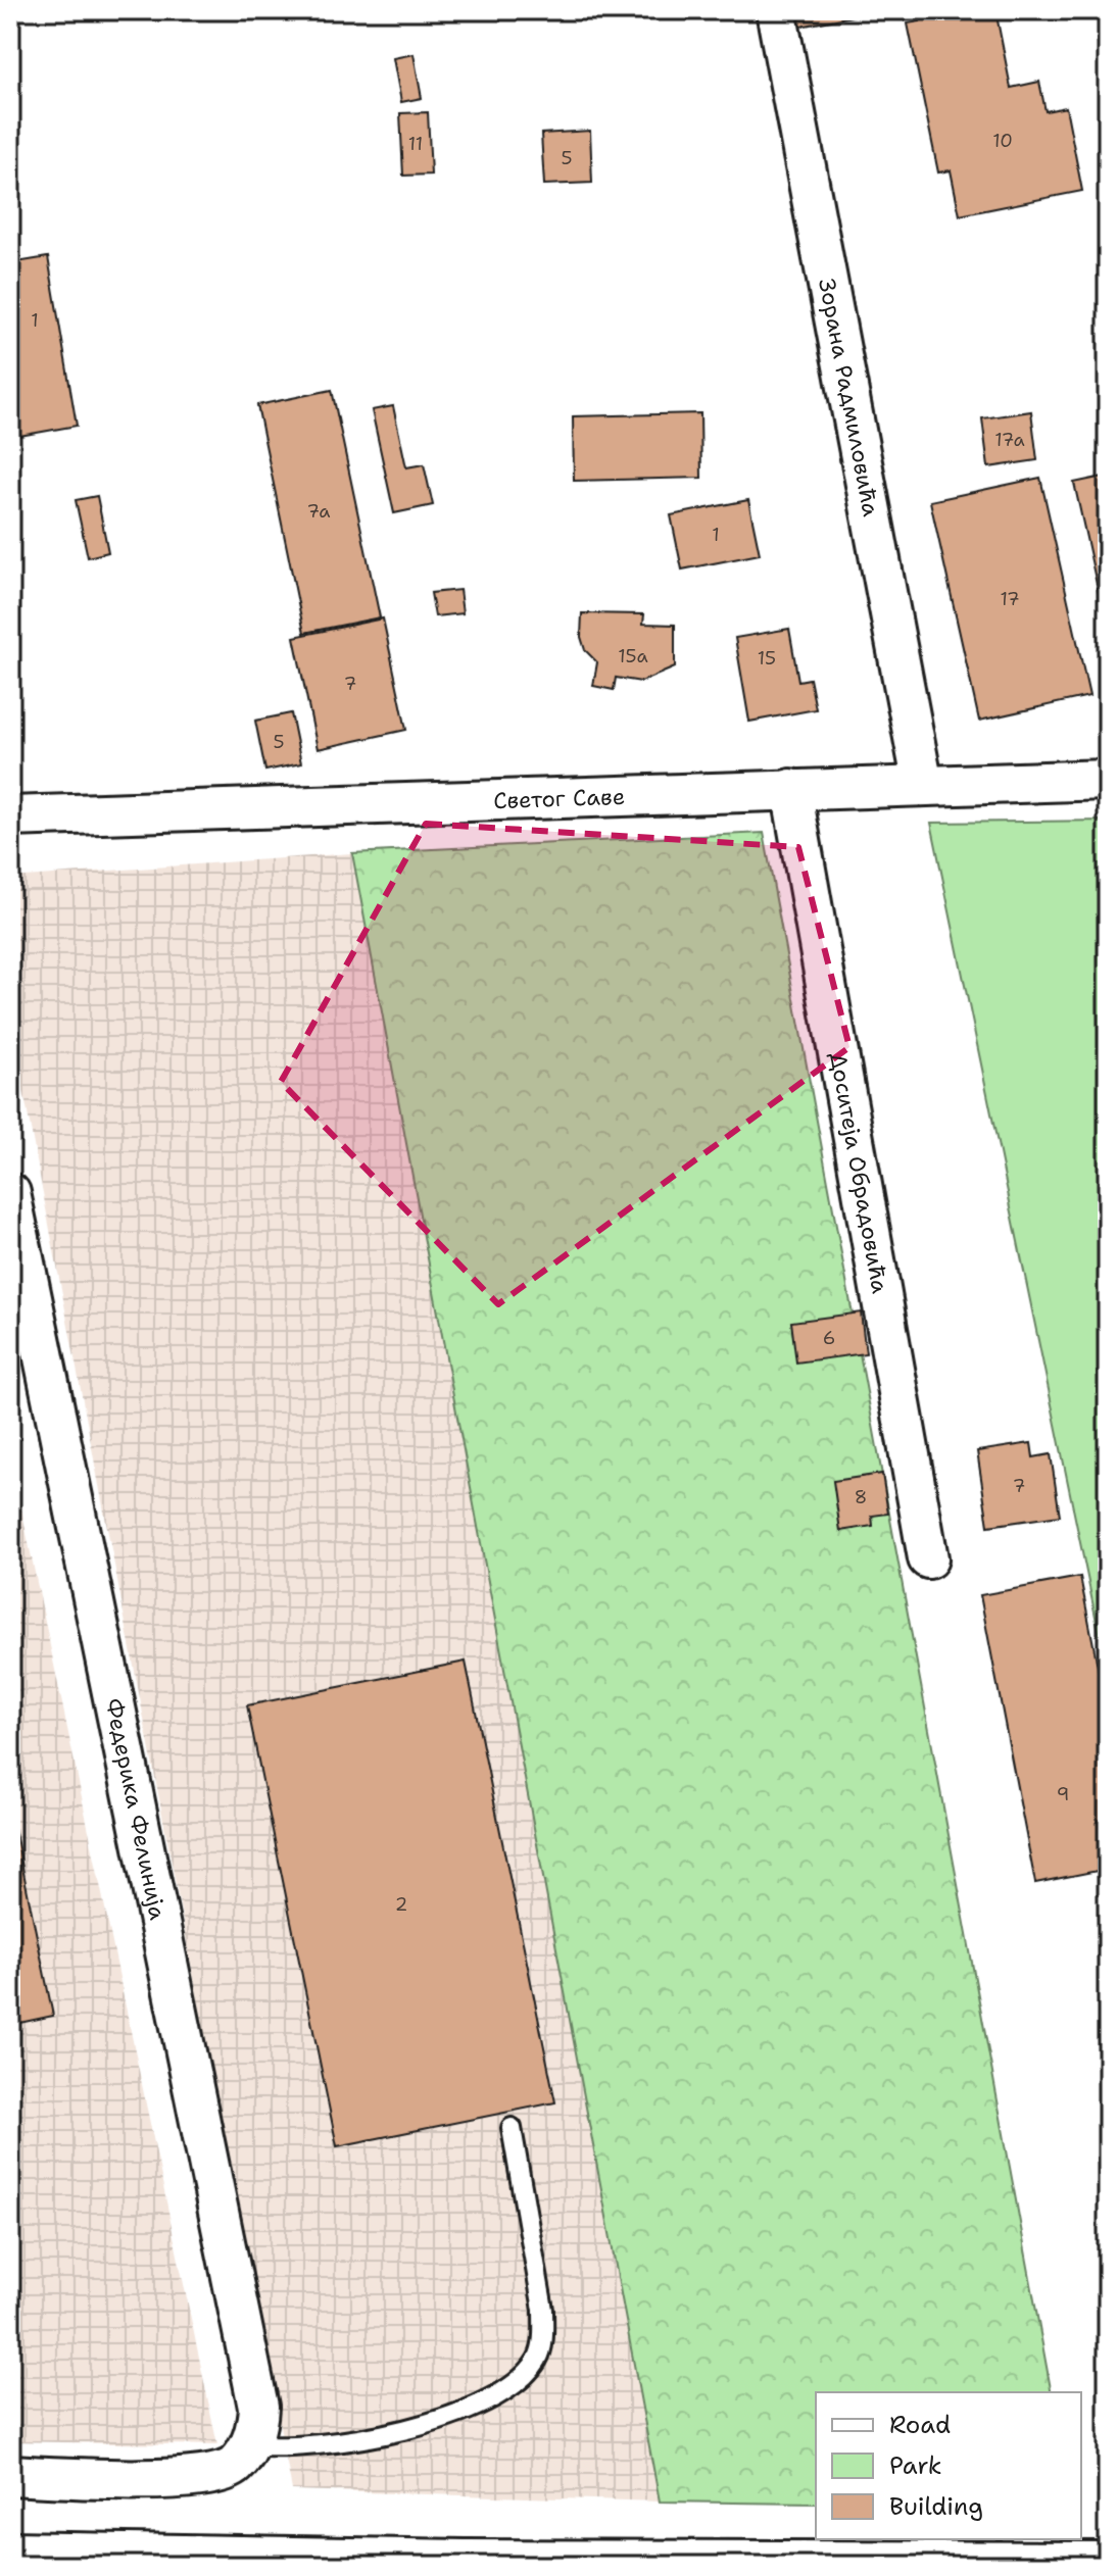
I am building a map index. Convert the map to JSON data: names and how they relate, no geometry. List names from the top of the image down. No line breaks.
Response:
{"streets":{"street":["Зорана Радмиловића","Светог Саве","Доситеја Обрадовића","Федерика Фелинија"]},"crossings":[["Зорана Радмиловића","Светог Саве"],["Светог Саве","Доситеја Обрадовића"]],"house_numbers":["10","11","5","1","17a","7a","1","17","15a","15","7","5","6","7","8","9","2"],"legend":["Road","Park","Building"]}
